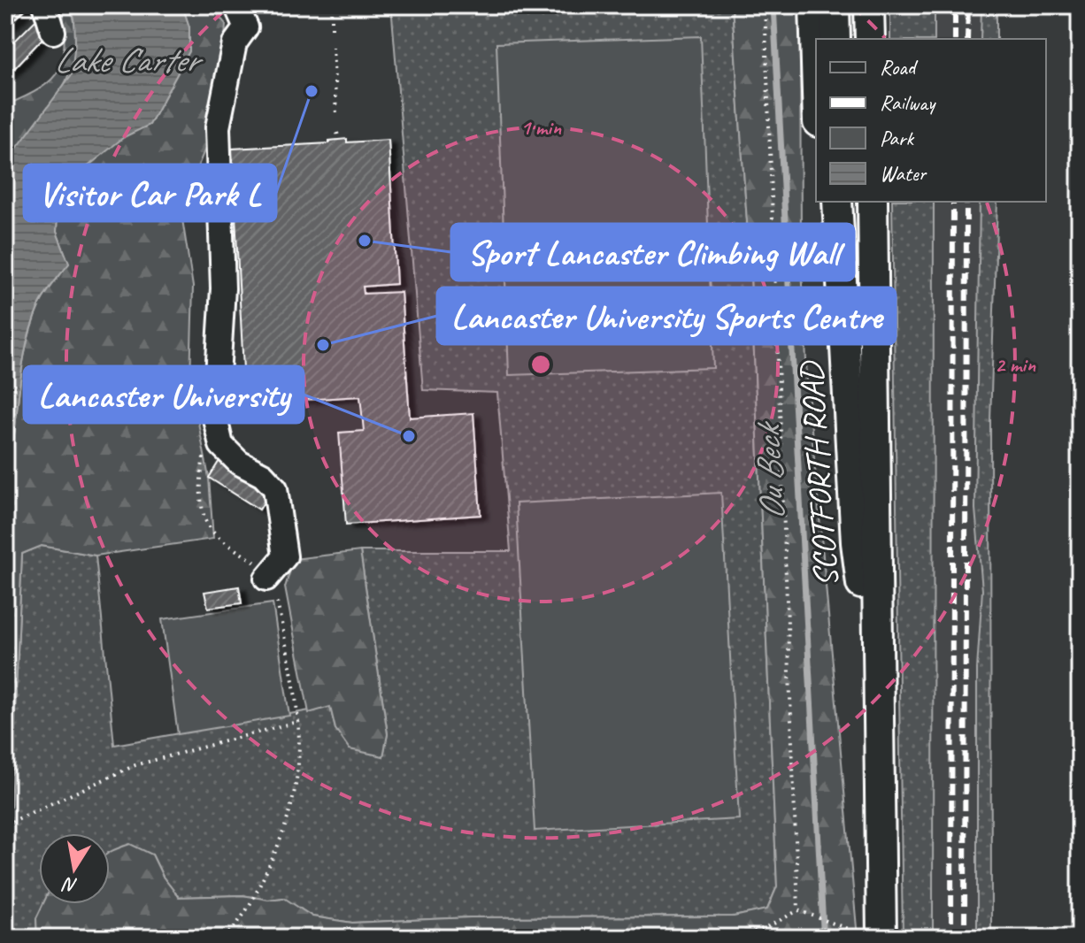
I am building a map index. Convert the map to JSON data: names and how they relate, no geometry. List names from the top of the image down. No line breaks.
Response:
{"streets":{"main road":["SCOTFORTH ROAD"]},"water":["Lake Carter","Ou Beck"],"places":["Visitor Car Park L","Sport Lancaster Climbing Wall","Lancaster University Sports Centre","Lancaster University"],"legend":["Road","Railway","Park","Water"],"north":"bottom","rings":["1 min","2 min"]}
